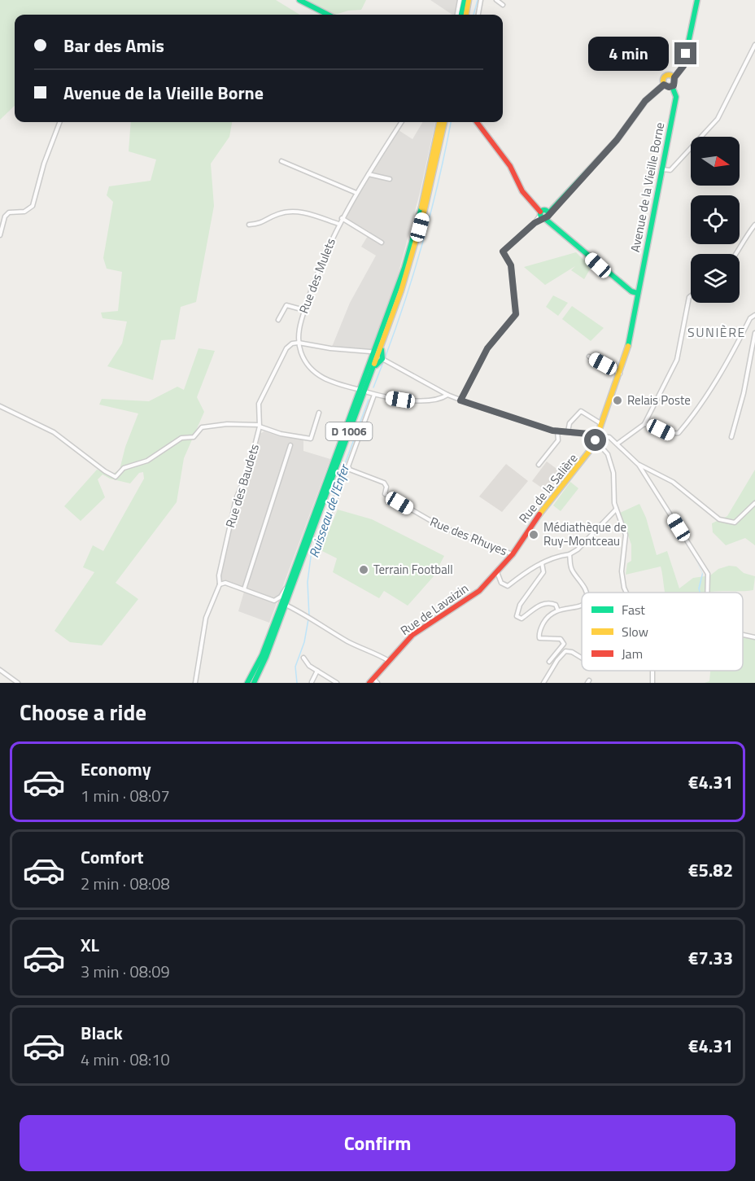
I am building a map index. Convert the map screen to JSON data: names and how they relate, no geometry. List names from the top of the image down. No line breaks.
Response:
{"streets":{"main road":["Avenue de la Vieille Borne","D 1006","Rue de la Salière","Rue de Lavaizin"],"street":["Rue des Mulets","Rue des Baudets","Rue des Rhuyes"]},"crossings":[["Avenue de la Vieille Borne","Rue de la Salière"],["Rue des Mulets","Rue des Baudets"],["Rue de la Salière","Rue des Rhuyes"],["Rue de la Salière","Rue de Lavaizin"],["Rue des Rhuyes","Rue de Lavaizin"]],"districts":["SUNIÈRE"],"water":["Ruisseau de l'Enfer"],"places":["Relais Poste","Médiathèque de Ruy-Montceau","Terrain Football"],"legend":["Fast","Slow","Jam"],"north":"right","page":{"banner":["Bar des Amis","Avenue de la Vieille Borne"],"bubble":"4 min","heading":"Choose a ride","list":[{"name":"Economy","note":"1 min · 08:07","value":"€4.31"},{"name":"Comfort","note":"2 min · 08:08","value":"€5.82"},{"name":"XL","note":"3 min · 08:09","value":"€7.33"},{"name":"Black","note":"4 min · 08:10","value":"€4.31"}],"buttons":"Confirm"}}
